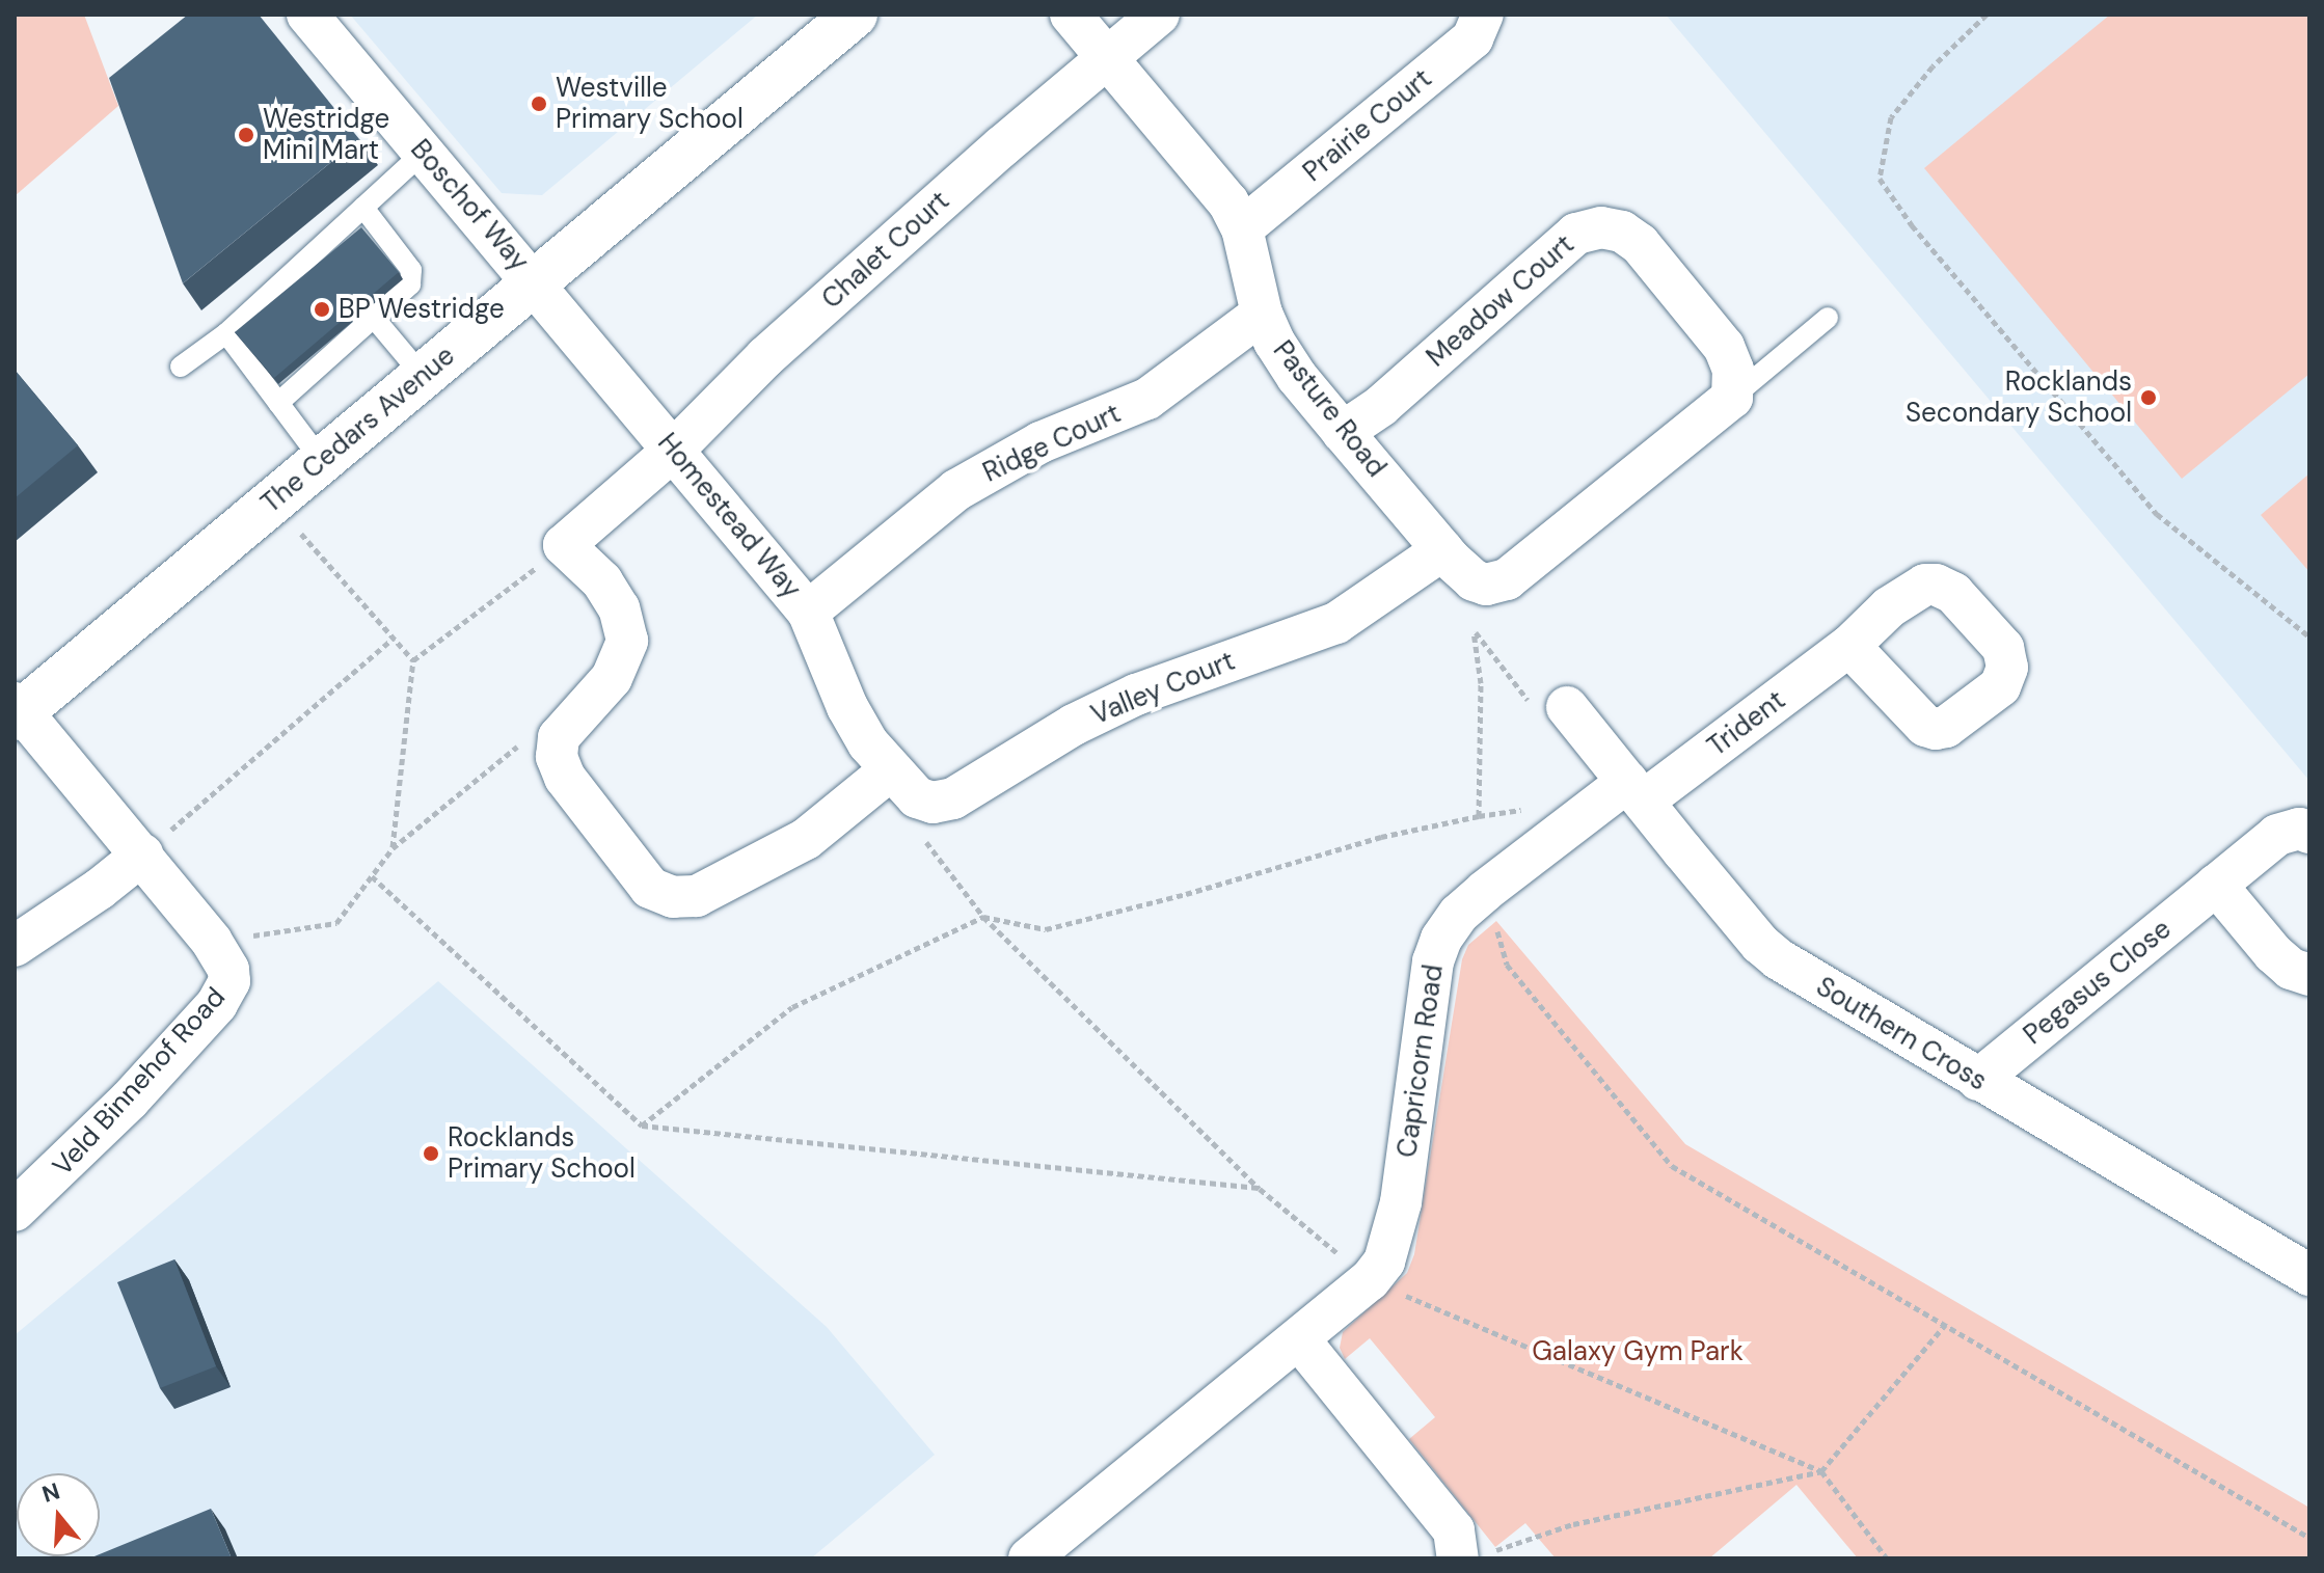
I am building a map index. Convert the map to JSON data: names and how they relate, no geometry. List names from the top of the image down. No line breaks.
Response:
{"streets":{"street":["Prairie Court","Boschof Way","Chalet Court","Meadow Court","Pasture Road","The Cedars Avenue","Ridge Court","Homestead Way","Valley Court","Trident","Pegasus Close","Southern Cross","Capricorn Road","Veld Binnehof Road"]},"crossings":[["Prairie Court","Pasture Road"],["Boschof Way","The Cedars Avenue"],["Boschof Way","Homestead Way"],["Chalet Court","Pasture Road"],["Chalet Court","Homestead Way"],["Meadow Court","Pasture Road"],["Pasture Road","Ridge Court"],["Pasture Road","Valley Court"],["The Cedars Avenue","Homestead Way"],["Ridge Court","Homestead Way"],["Trident","Southern Cross"],["Trident","Capricorn Road"],["Pegasus Close","Southern Cross"],["Southern Cross","Capricorn Road"]],"parks":["Galaxy Gym Park"],"places":["Westville Primary School","Westridge Mini Mart","BP Westridge","Rocklands Secondary School","Rocklands Primary School"],"north":"top"}
